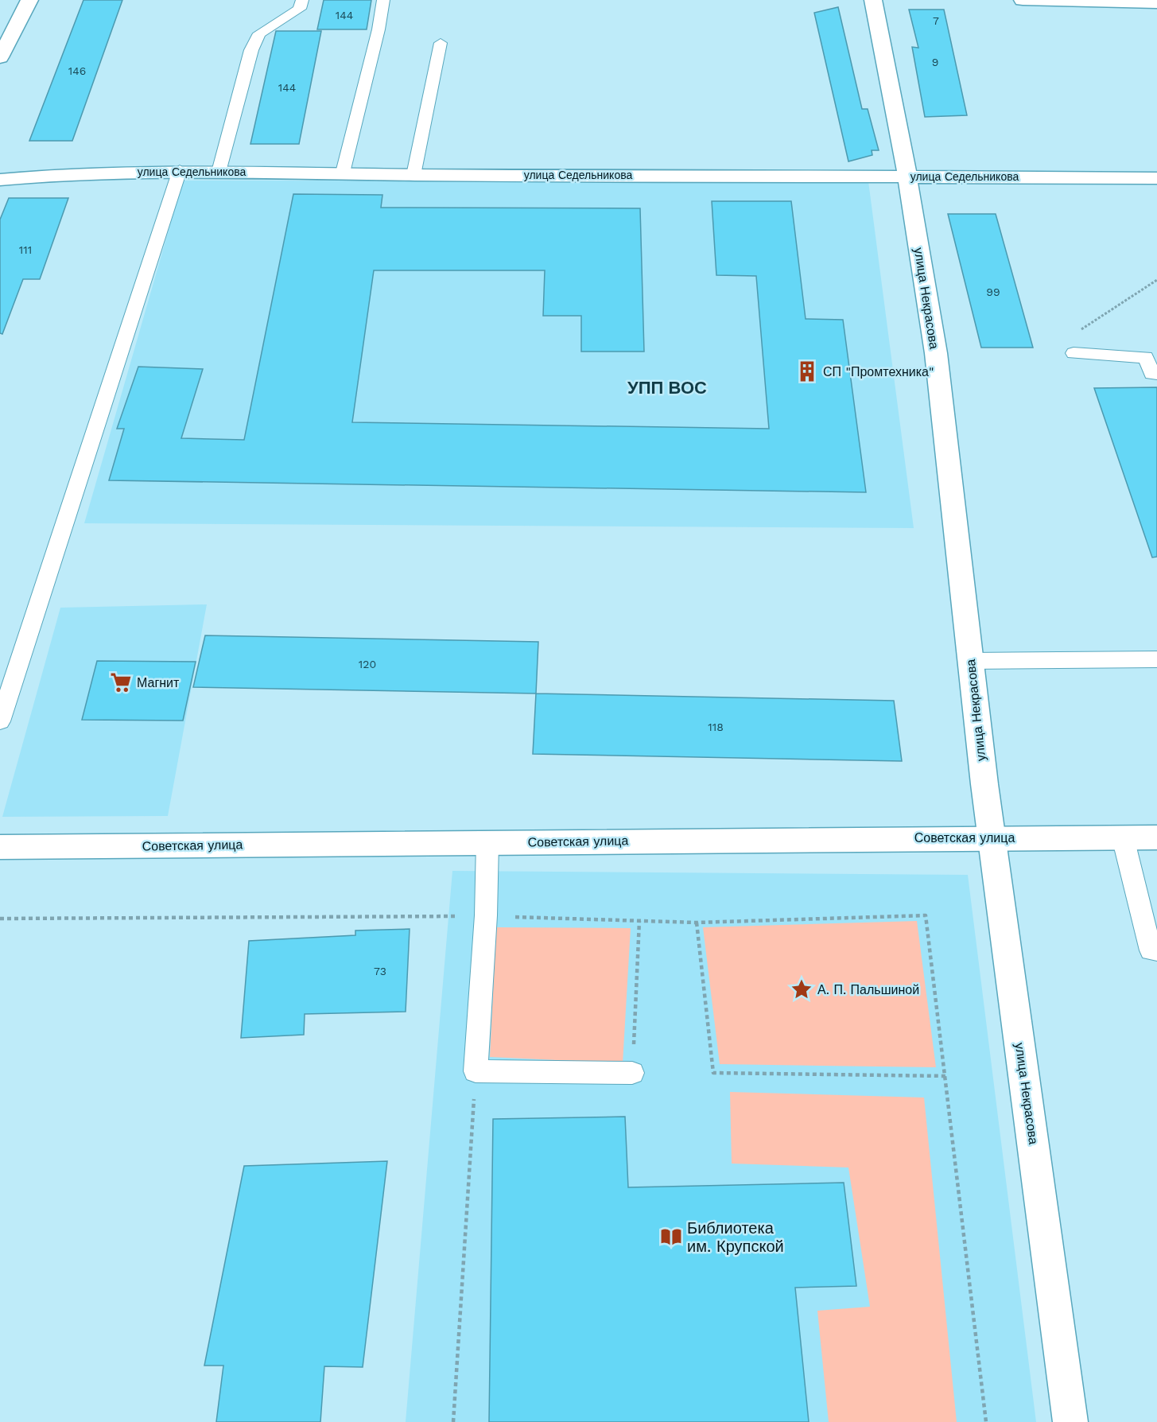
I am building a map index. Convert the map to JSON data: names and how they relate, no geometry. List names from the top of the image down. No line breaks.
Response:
{"streets":{"street":["улица Седельникова","улица Некрасова","Советская улица"]},"crossings":[["улица Седельникова","улица Некрасова"],["улица Некрасова","Советская улица"]],"districts":["УПП ВОС"],"places":{"building":["СП \"Промтехника\""],"supermarket":["Магнит"],"place":["А. П. Пальшиной"],"library":["Библиотека им. Крупской"]},"house_numbers":["144","7","9","146","144","111","99","120","118","73"]}
